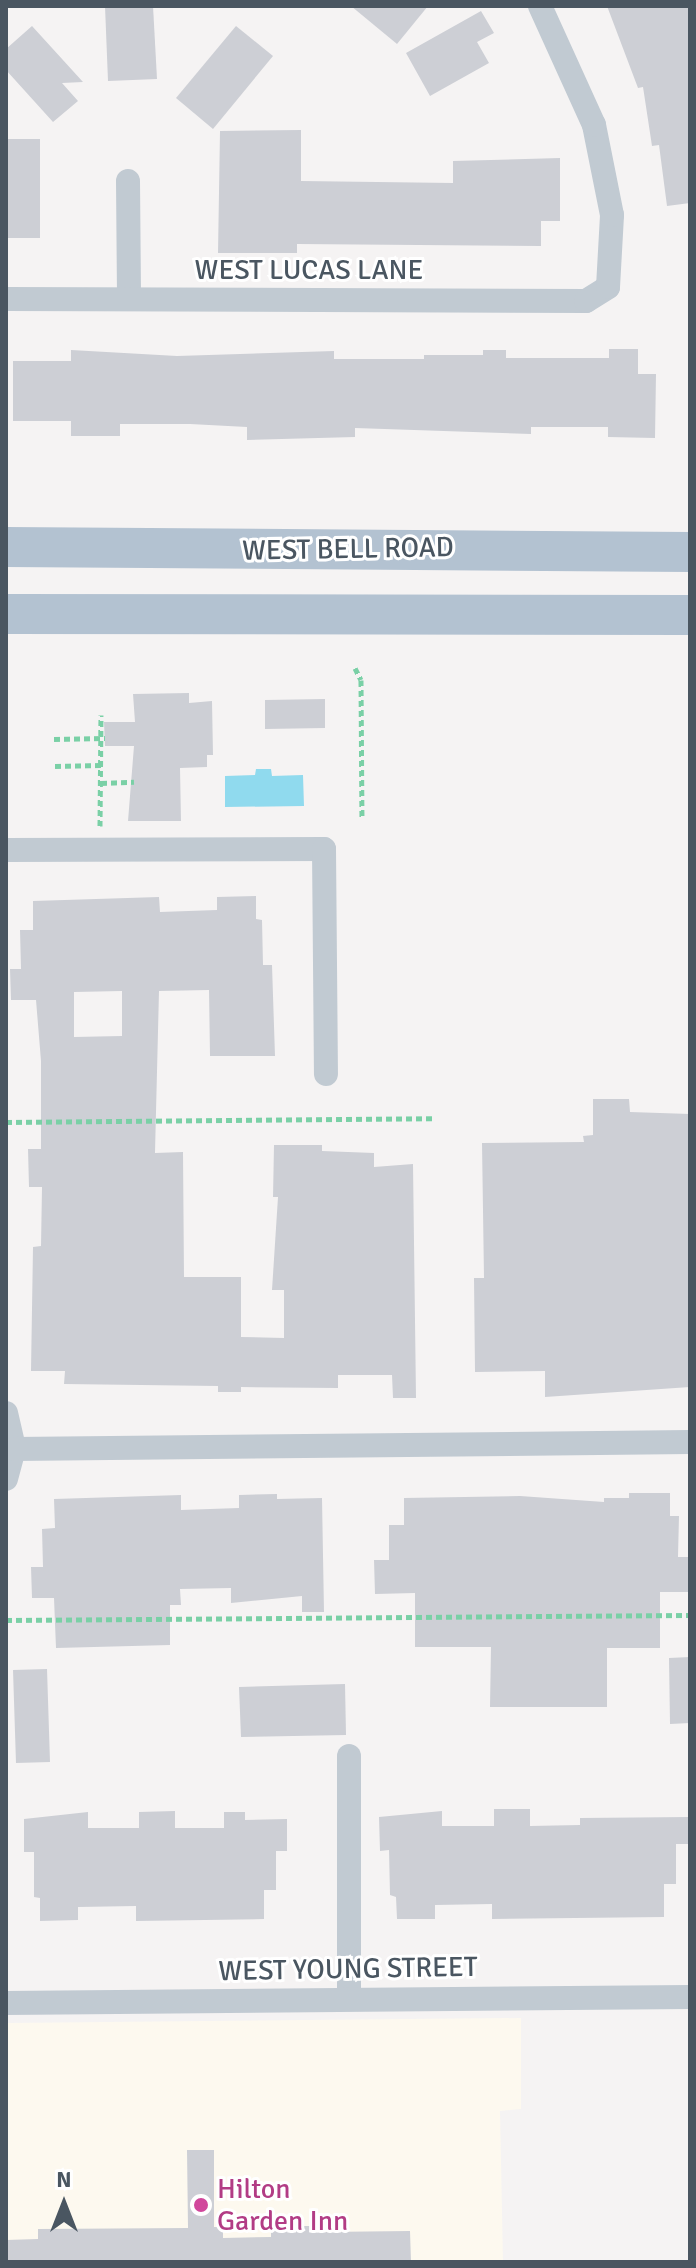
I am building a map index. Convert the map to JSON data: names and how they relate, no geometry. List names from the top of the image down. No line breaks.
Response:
{"streets":{"main road":["WEST BELL ROAD"],"street":["WEST LUCAS LANE","WEST YOUNG STREET"]},"places":["Hilton Garden Inn"],"north":"top"}
